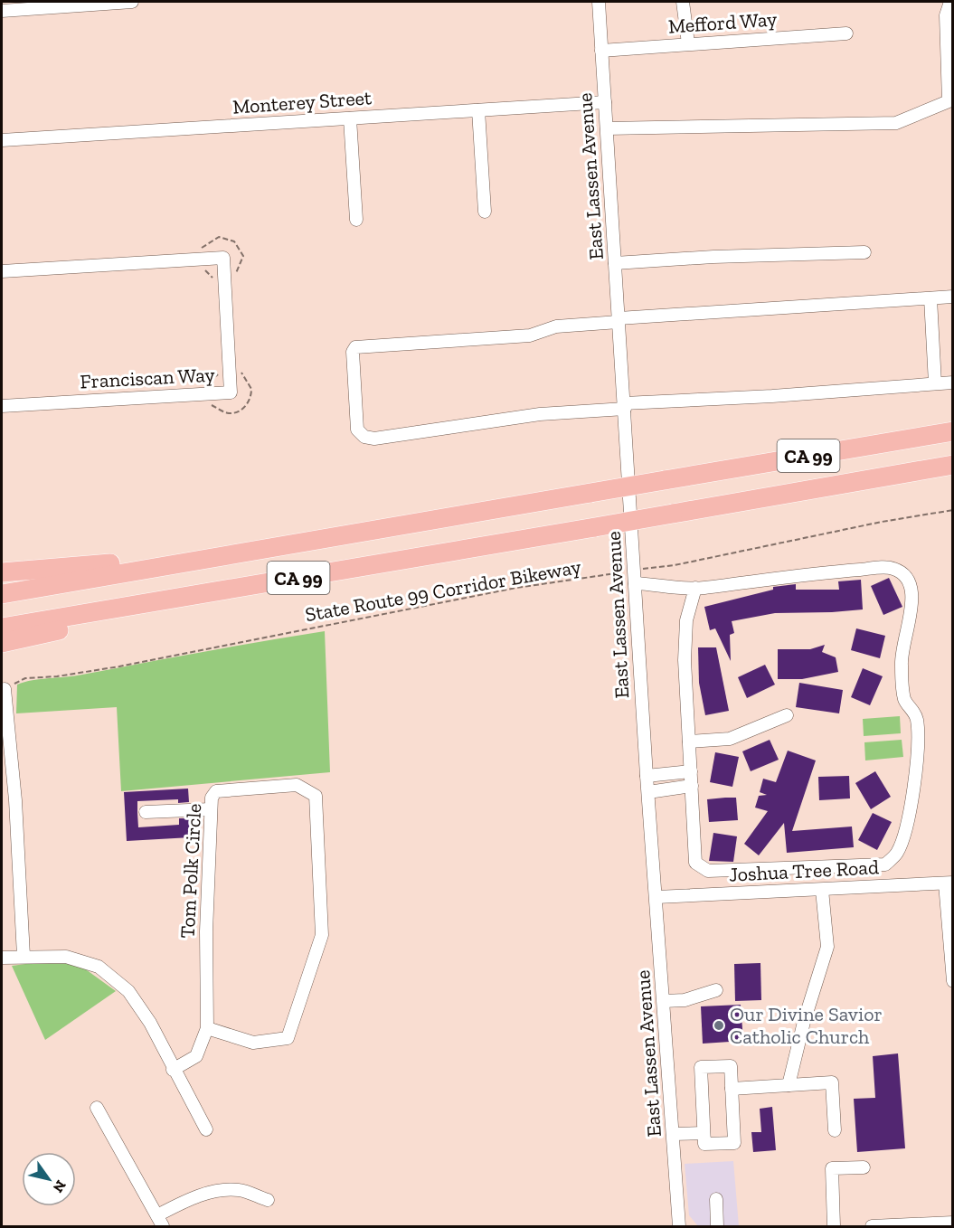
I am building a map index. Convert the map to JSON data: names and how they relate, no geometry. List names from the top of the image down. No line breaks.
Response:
{"streets":{"highway":["CA 99"],"street":["Mefford Way","Monterey Street","East Lassen Avenue","Franciscan Way","Tom Polk Circle","Joshua Tree Road"],"path":["State Route 99 Corridor Bikeway"]},"crossings":[["Mefford Way","East Lassen Avenue"],["Monterey Street","East Lassen Avenue"],["East Lassen Avenue","State Route 99 Corridor Bikeway"],["East Lassen Avenue","Joshua Tree Road"]],"places":["Our Divine Savior Catholic Church"],"north":"bottom right"}
